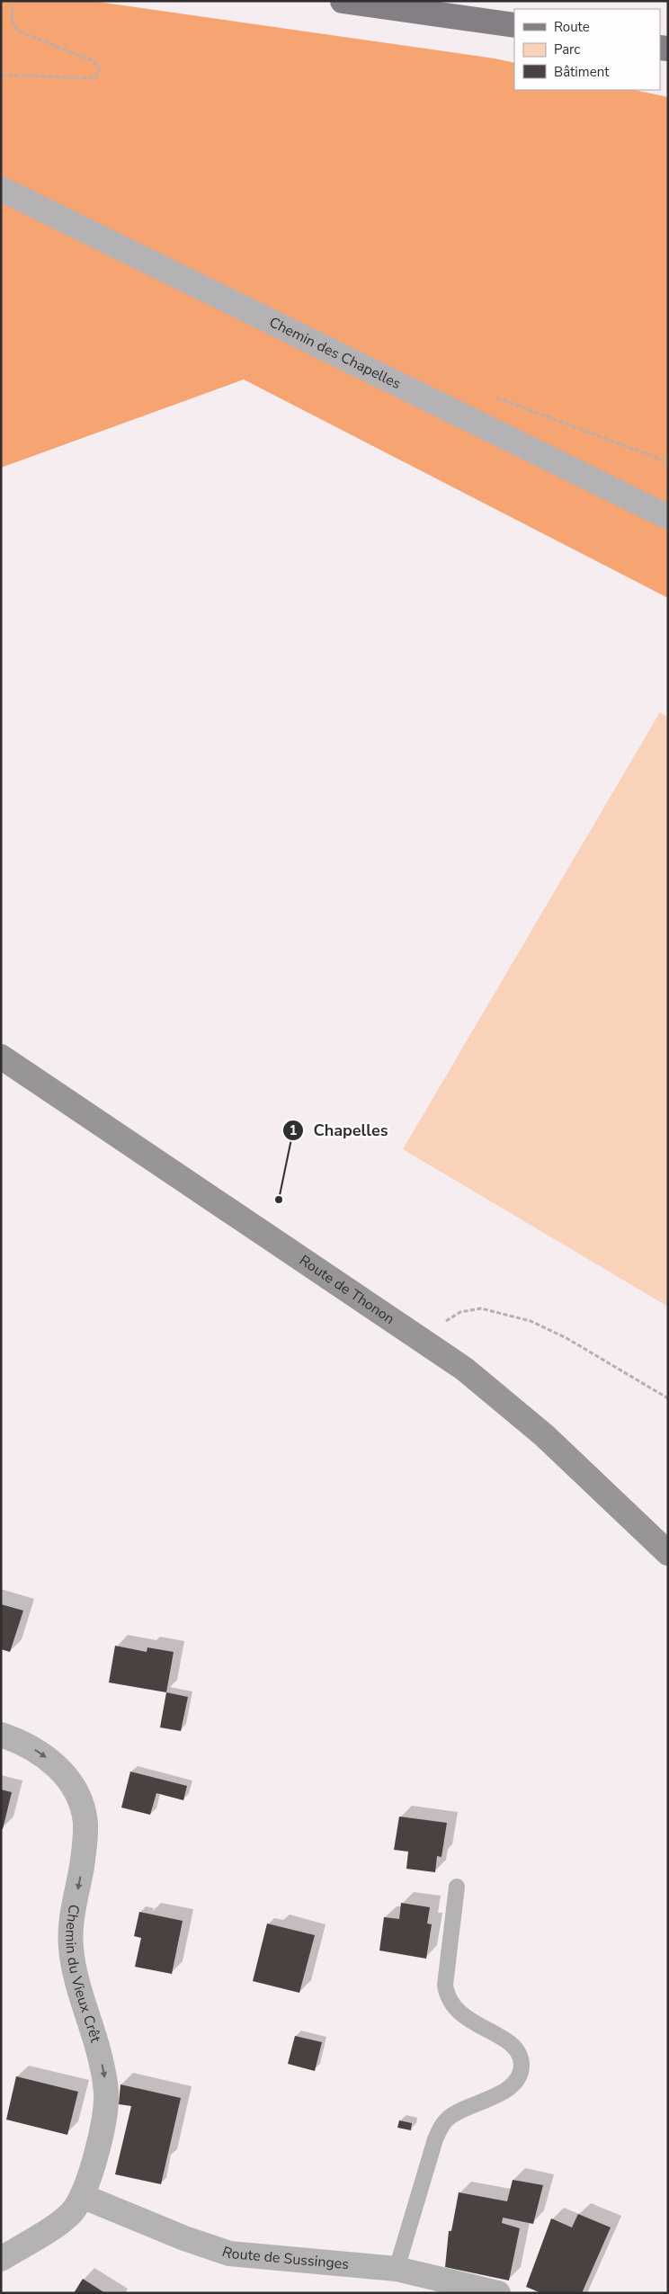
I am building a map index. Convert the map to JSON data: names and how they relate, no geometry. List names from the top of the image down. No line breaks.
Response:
{"streets":{"main road":["Route de Thonon"],"street":["Chemin des Chapelles","Chemin du Vieux Crêt","Route de Sussinges"]},"crossings":[["Chemin du Vieux Crêt","Route de Sussinges"]],"one_way":["Chemin du Vieux Crêt"],"places":["Chapelles"],"legend":["Route","Parc","Bâtiment"]}
